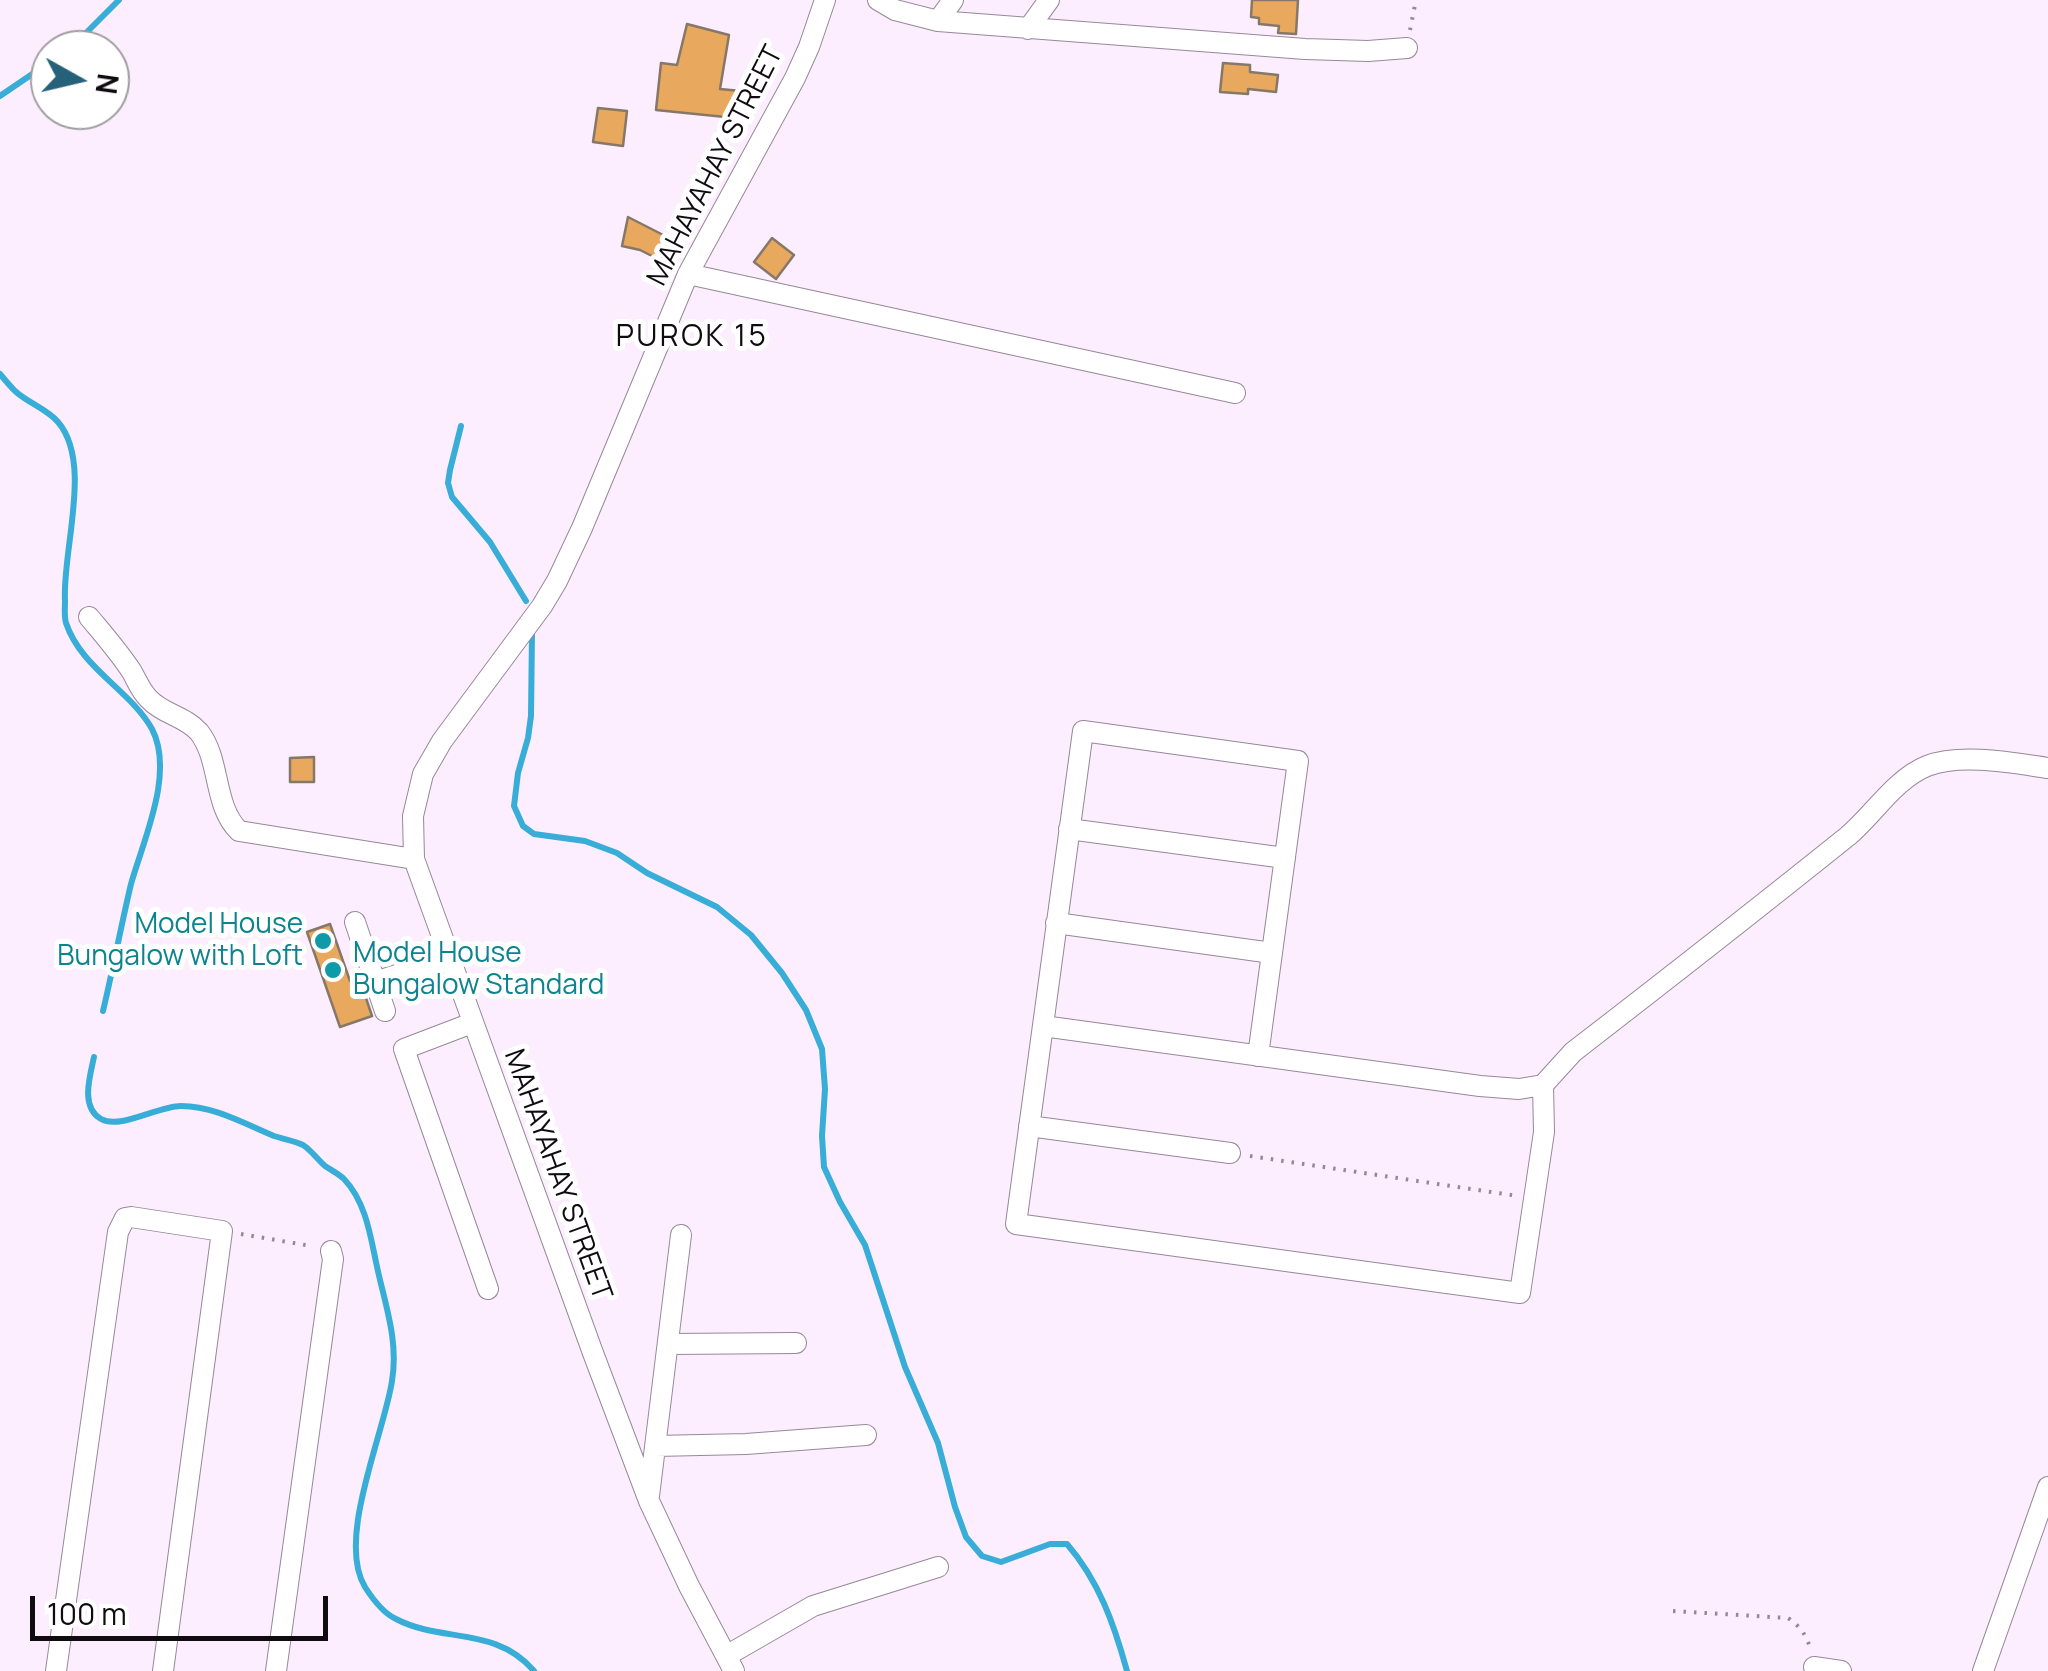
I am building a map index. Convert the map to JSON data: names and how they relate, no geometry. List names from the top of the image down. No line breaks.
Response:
{"streets":{"street":["MAHAYAHAY STREET"]},"districts":["PUROK 15"],"places":["Model House Bungalow with Loft","Model House Bungalow Standard"],"scale_bar":"100 m","north":"right"}
